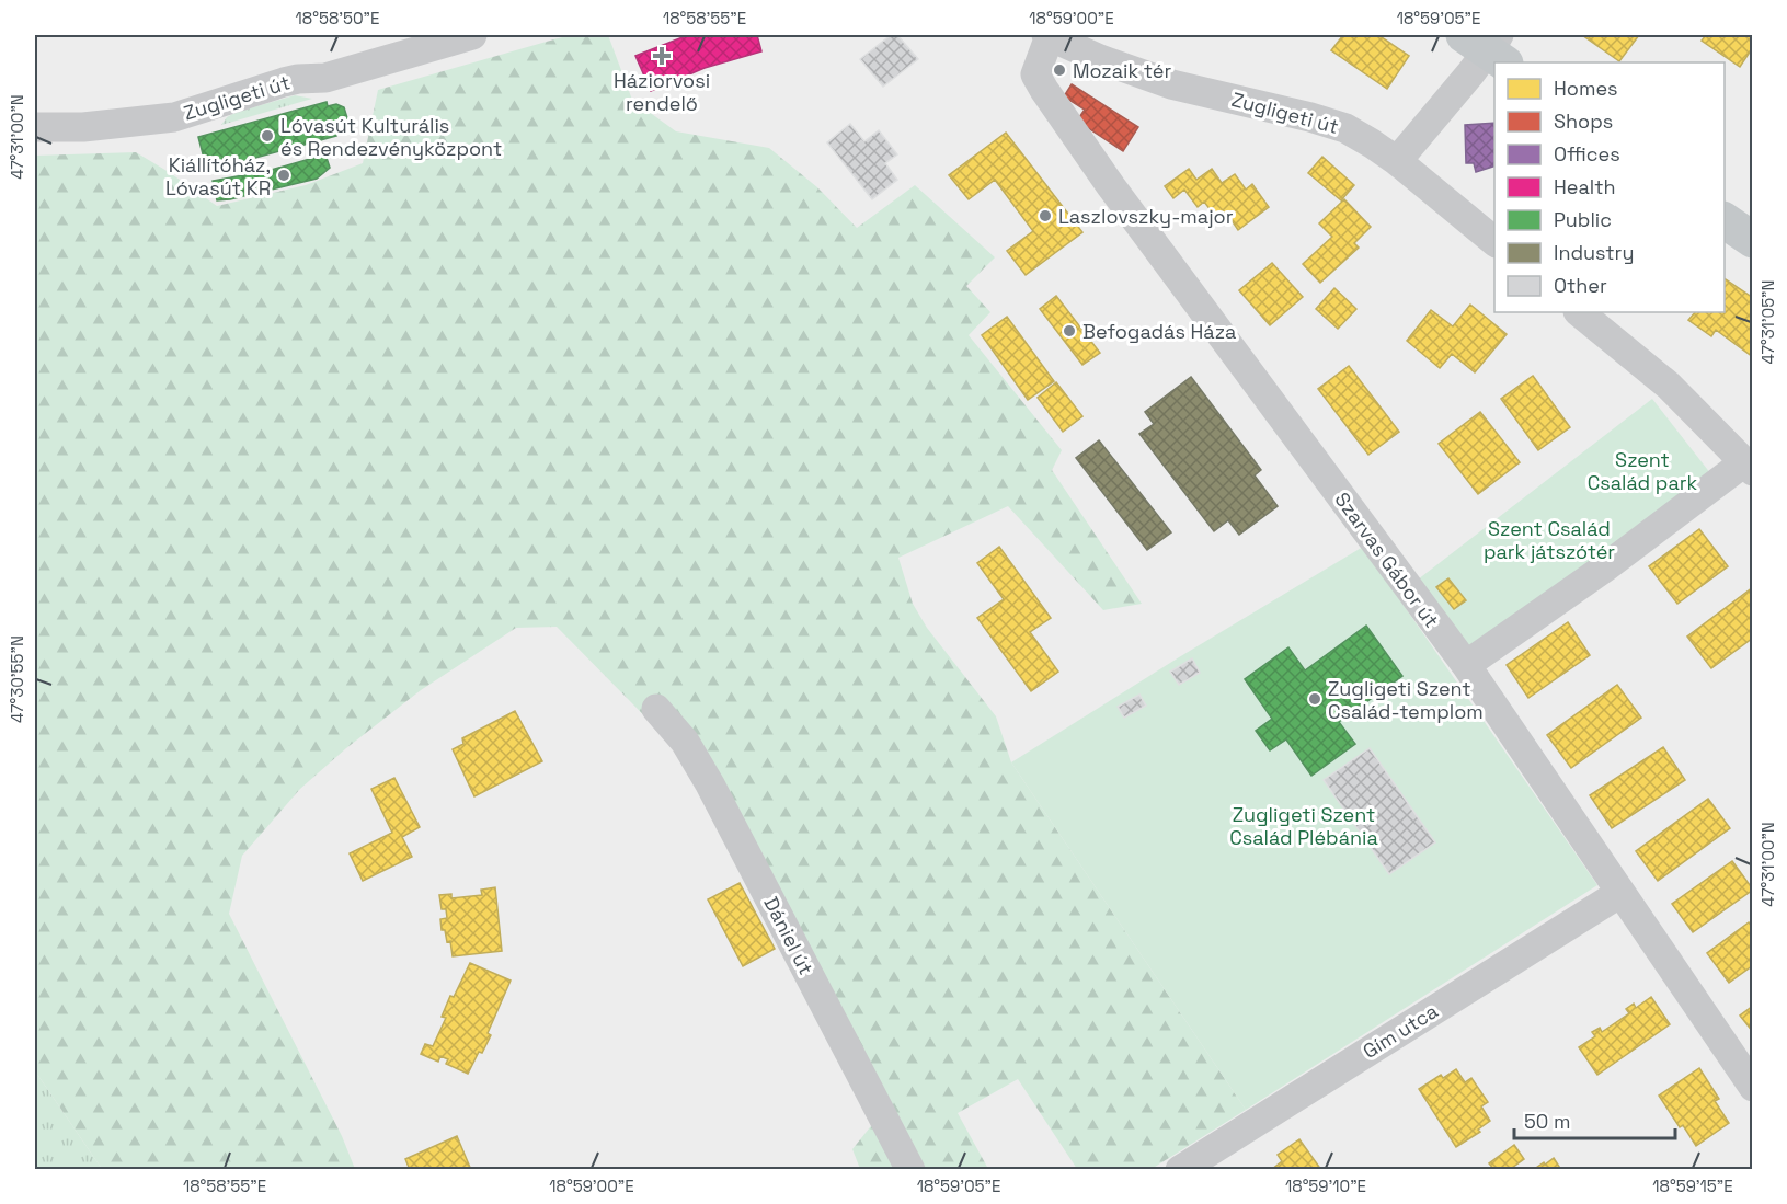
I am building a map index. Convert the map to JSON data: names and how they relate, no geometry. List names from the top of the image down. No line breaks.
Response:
{"streets":{"street":["Zugligeti út","Szarvas Gábor út","Dániel út","Gím utca"]},"crossings":[["Zugligeti út","Szarvas Gábor út"],["Szarvas Gábor út","Gím utca"]],"parks":["Szent Család park","Szent Család park játszótér","Zugligeti Szent Család Plébánia"],"places":{"health":["Háziorvosi rendelő"],"other":["Mozaik tér","Lóvasút Kulturális és Rendezvényközpont","Kiállítóház, Lóvasút KR","Laszlovszky-major","Befogadás Háza","Zugligeti Szent Család-templom"]},"legend":["Homes","Shops","Offices","Health","Public","Industry","Other"],"scale_bar":"50 m","coordinates":["18°58'50\"E","18°58'55\"E","18°59'00\"E","18°59'05\"E","47°31'00\"N","47°31'05\"N","47°30'55\"N","18°59'10\"E","18°59'15\"E"]}
